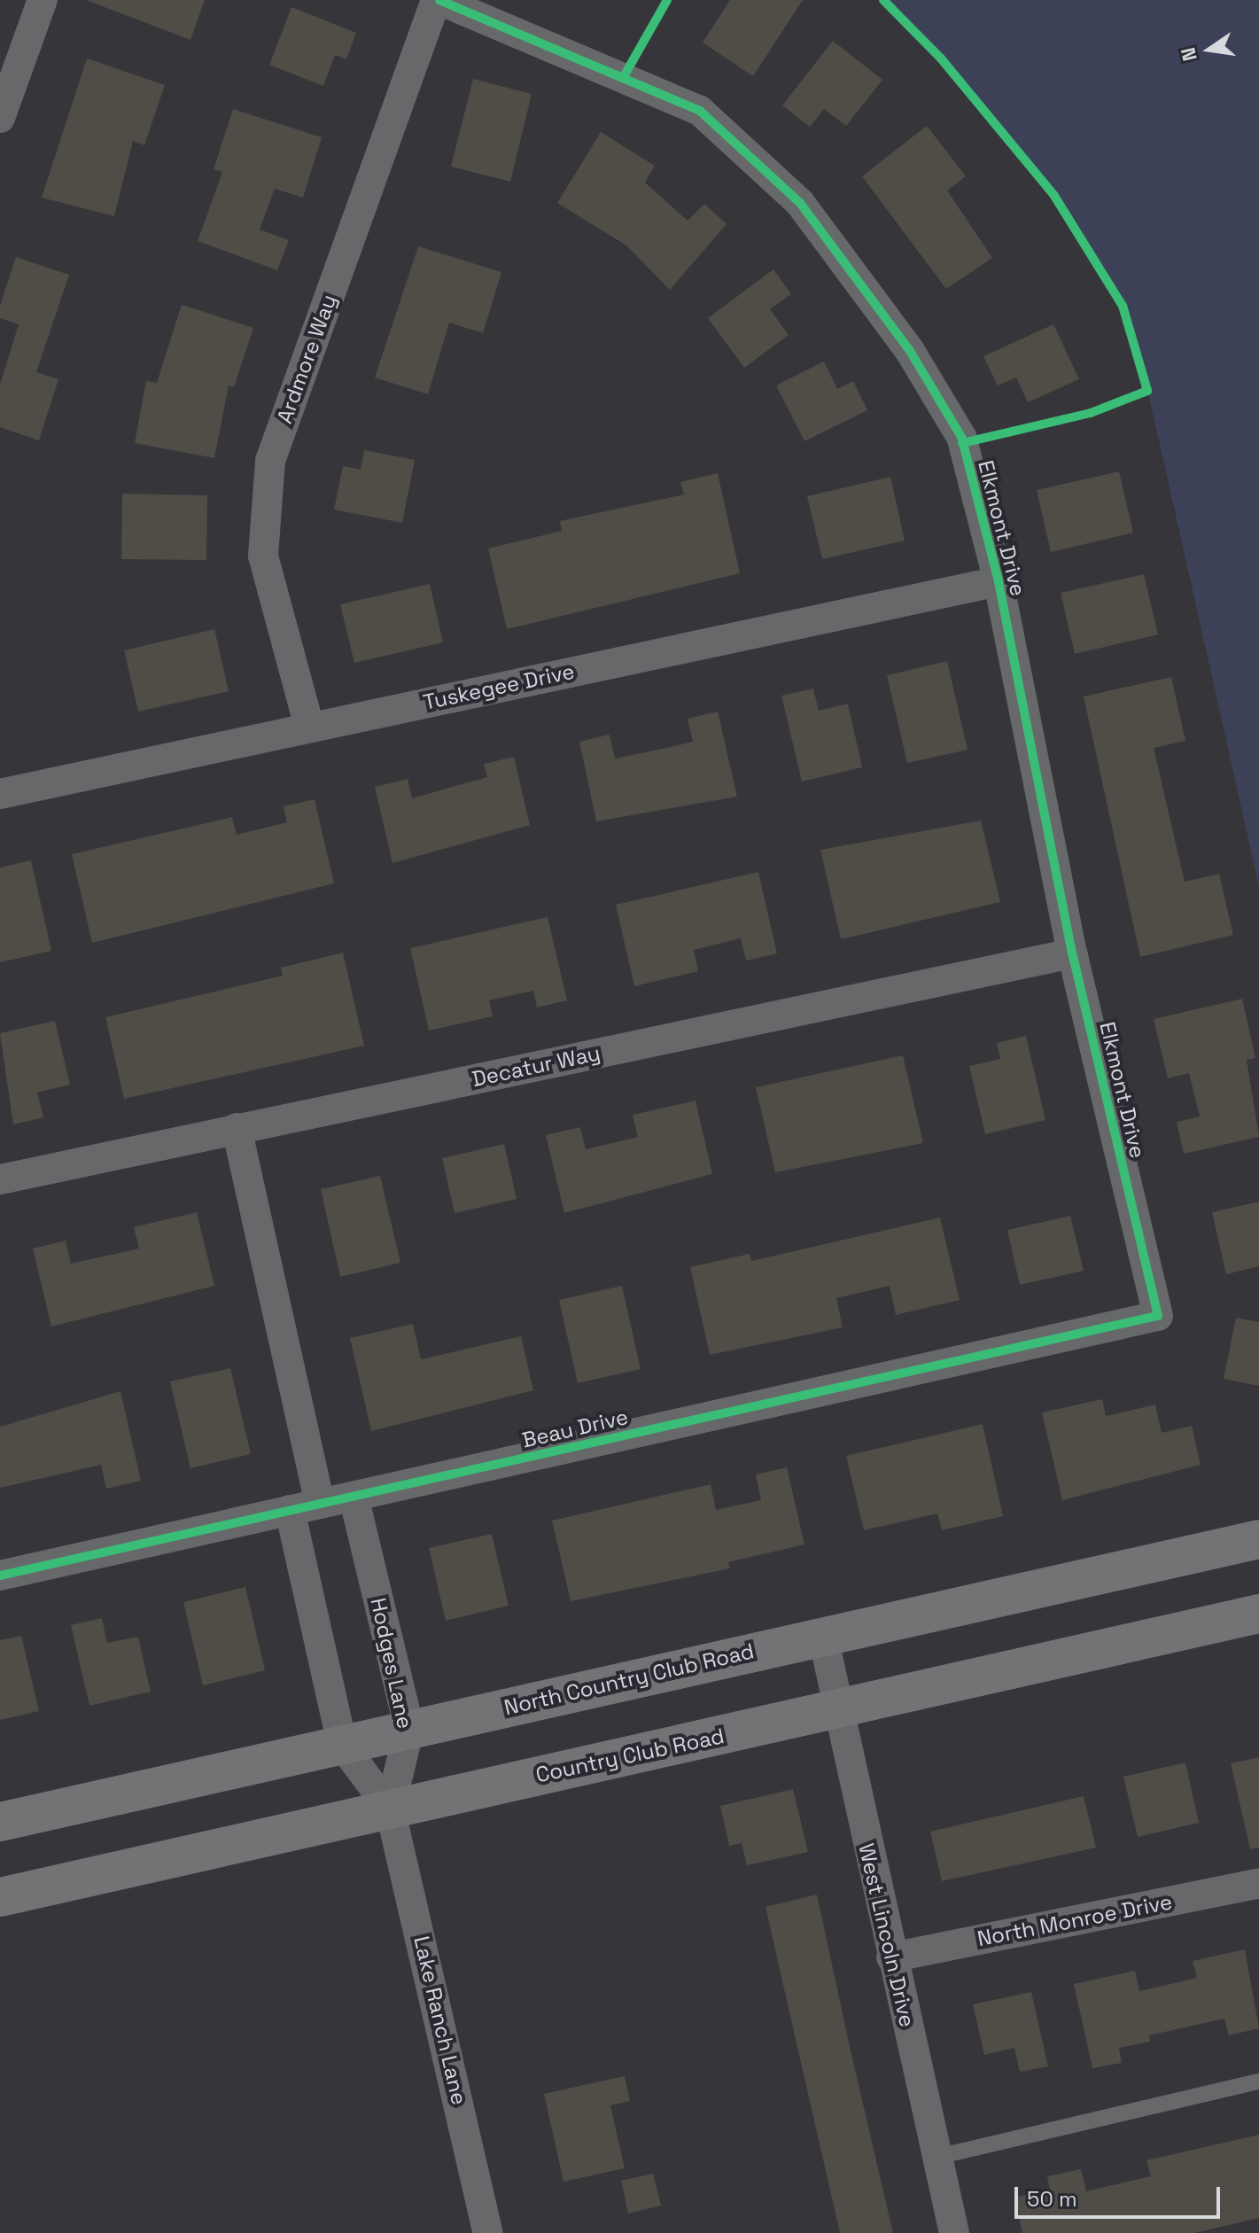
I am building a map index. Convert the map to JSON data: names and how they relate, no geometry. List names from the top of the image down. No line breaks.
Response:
{"streets":{"main road":["North Country Club Road","Country Club Road"],"street":["Ardmore Way","Elkmont Drive","Tuskegee Drive","Decatur Way","Beau Drive","Hodges Lane","North Monroe Drive","West Lincoln Drive","Lake Ranch Lane"]},"crossings":[["Ardmore Way","Elkmont Drive"],["Ardmore Way","Tuskegee Drive"],["Elkmont Drive","Tuskegee Drive"],["Elkmont Drive","Decatur Way"],["Elkmont Drive","Beau Drive"],["Beau Drive","Hodges Lane"],["Hodges Lane","North Country Club Road"],["Hodges Lane","Country Club Road"],["Hodges Lane","Lake Ranch Lane"],["North Country Club Road","West Lincoln Drive"],["Country Club Road","West Lincoln Drive"],["Country Club Road","Lake Ranch Lane"],["North Monroe Drive","West Lincoln Drive"]],"scale_bar":"50 m","north":"left"}
